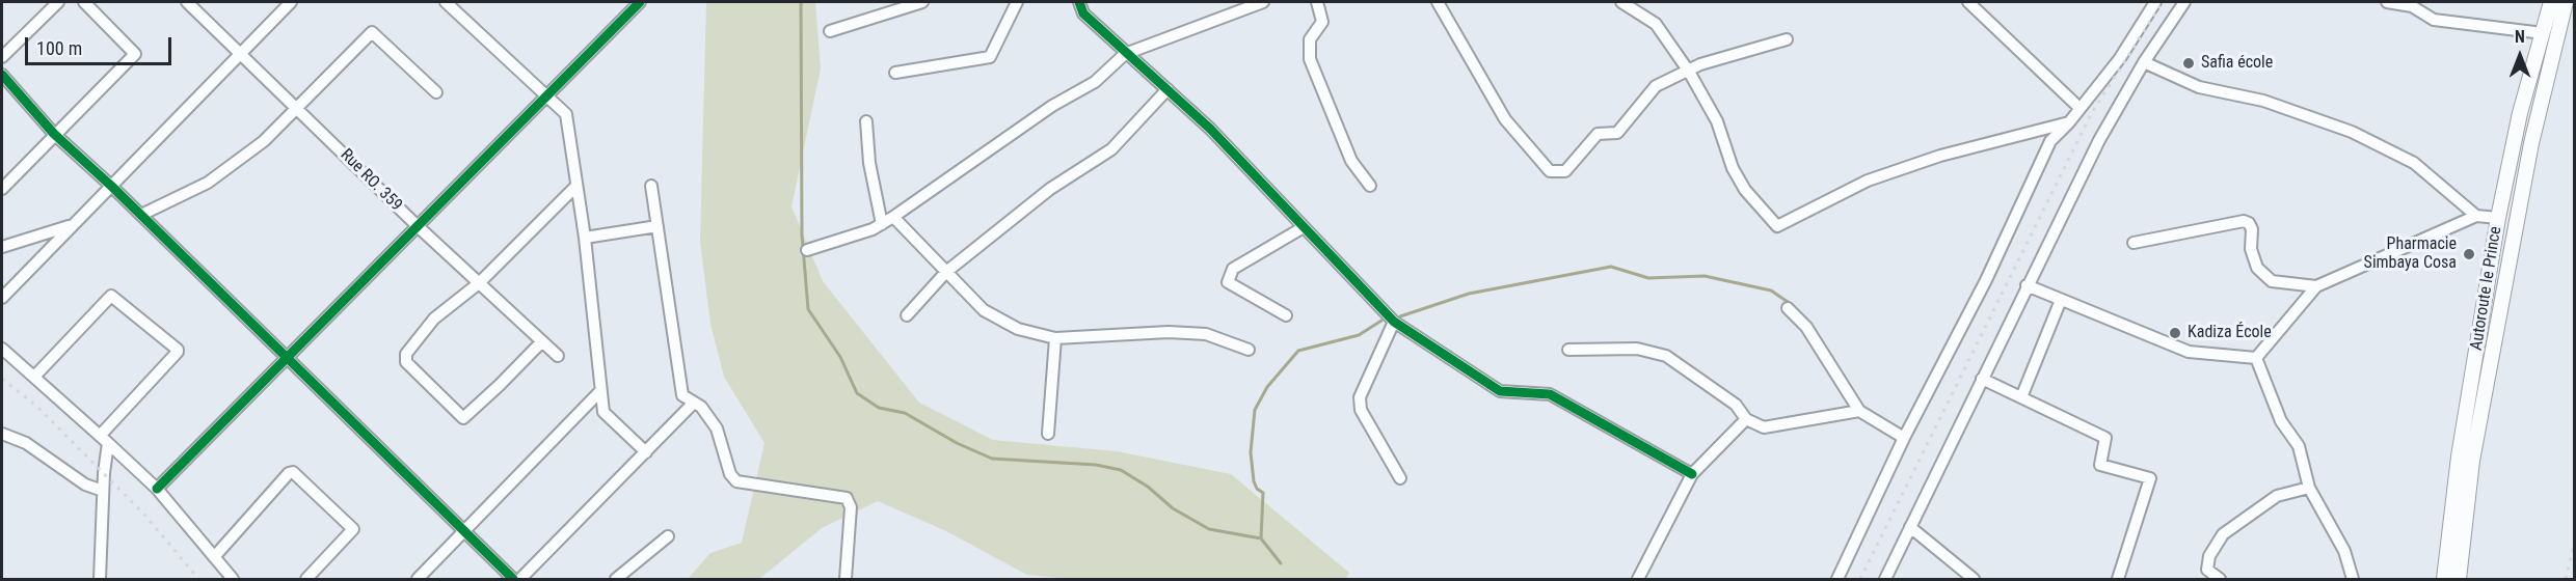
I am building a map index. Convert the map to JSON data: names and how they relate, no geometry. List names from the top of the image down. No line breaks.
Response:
{"streets":{"main road":["Autoroute le Prince"],"street":["Rue RO. 359"]},"places":["Safia école","Pharmacie Simbaya Cosa","Kadiza École"],"scale_bar":"100 m","north":"top"}
